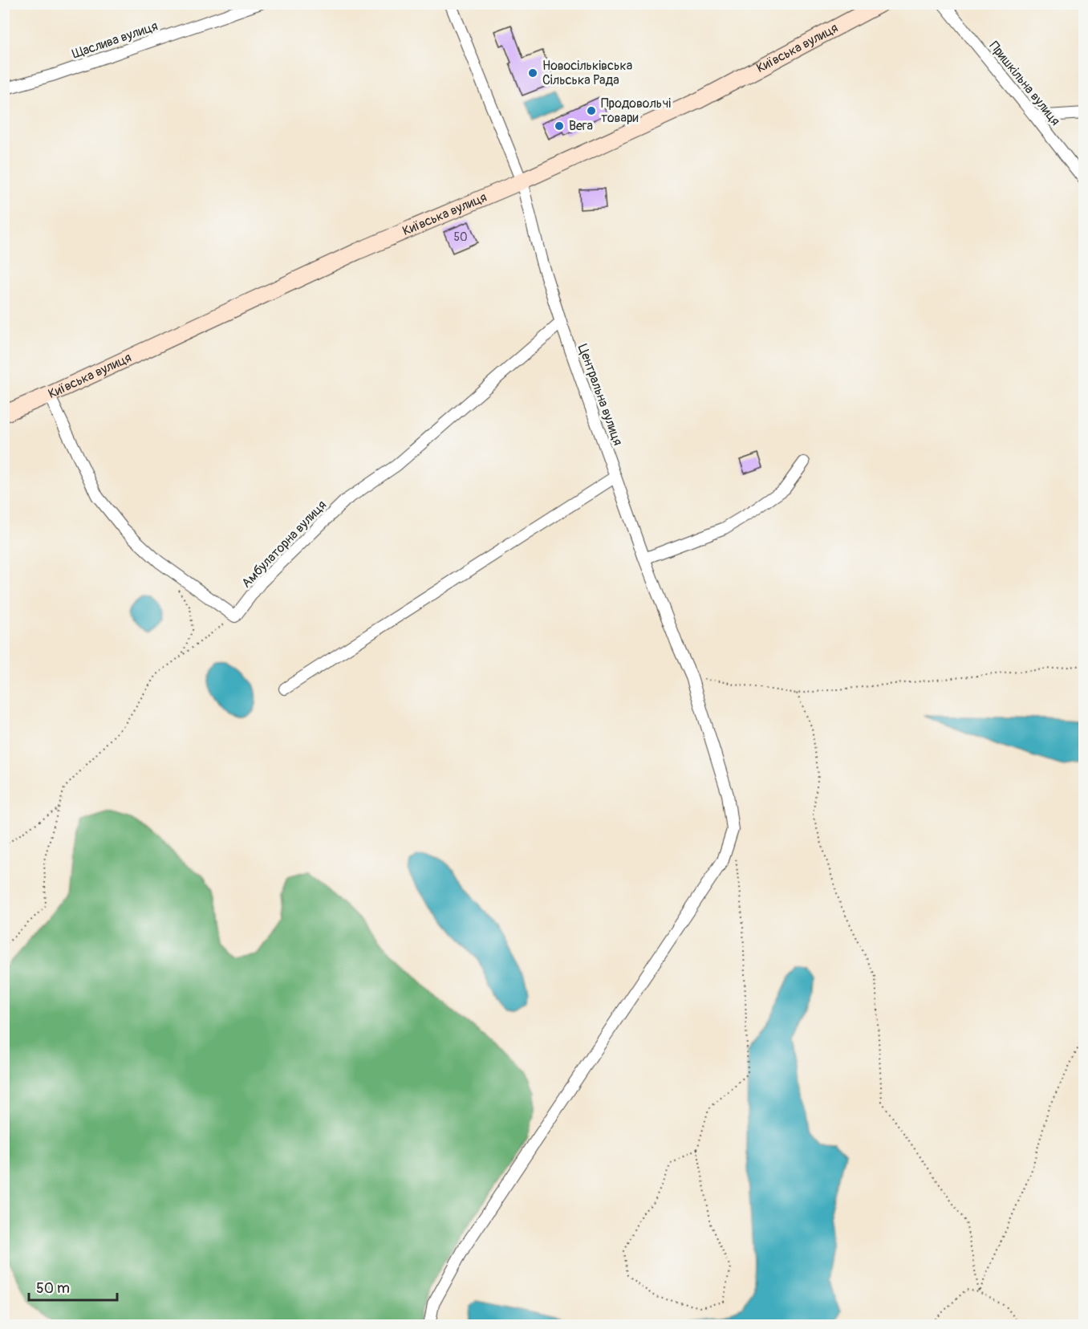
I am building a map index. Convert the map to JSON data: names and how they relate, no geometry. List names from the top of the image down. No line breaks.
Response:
{"streets":{"street":["Щаслива вулиця","Київська вулиця","Пришкільна вулиця","Центральна вулиця","Амбулаторна вулиця"]},"crossings":[["Київська вулиця","Центральна вулиця"],["Центральна вулиця","Амбулаторна вулиця"]],"places":["Новосільківська Сільська Рада","Продовольчі товари","Вега"],"house_numbers":["50"],"scale_bar":"50 m"}
